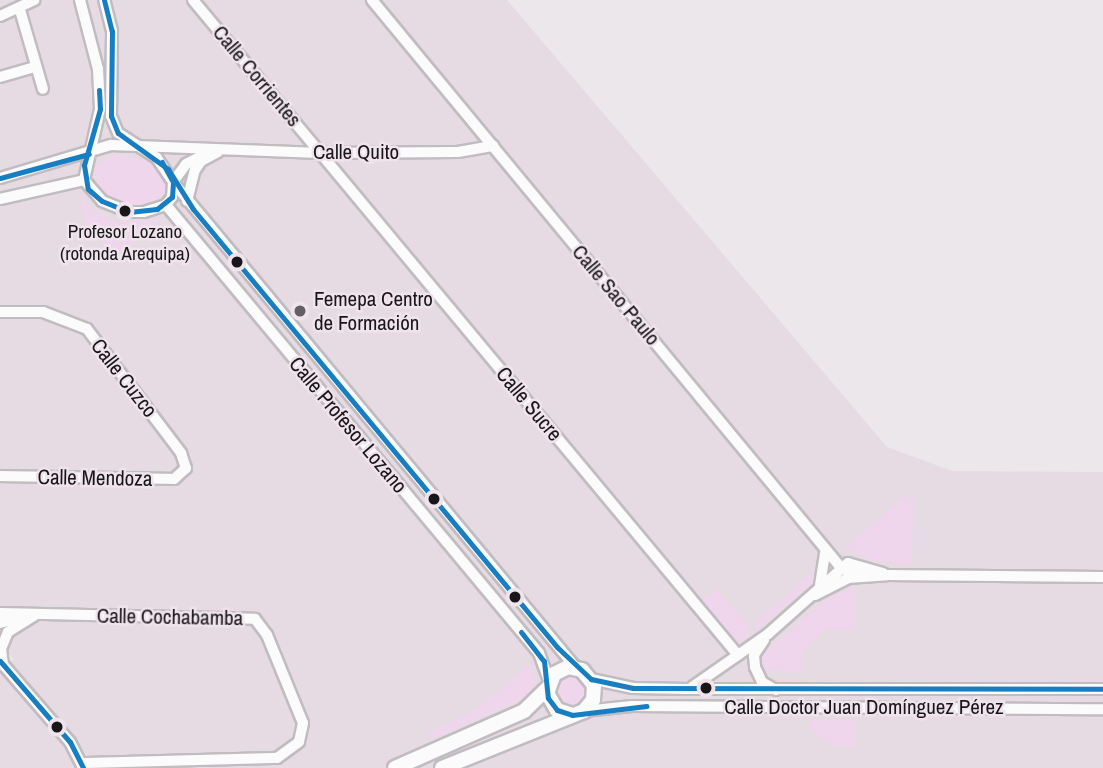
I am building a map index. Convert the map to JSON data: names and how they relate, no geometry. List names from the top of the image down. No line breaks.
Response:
{"streets":{"street":["Calle Corrientes","Calle Quito","Calle Sao Paulo","Calle Cuzco","Calle Sucre","Calle Profesor Lozano","Calle Mendoza","Calle Cochabamba","Calle Doctor Juan Domínguez Pérez"]},"crossings":[["Calle Corrientes","Calle Quito"],["Calle Corrientes","Calle Sucre"],["Calle Quito","Calle Sao Paulo"],["Calle Quito","Calle Sucre"],["Calle Quito","Calle Profesor Lozano"],["Calle Cuzco","Calle Mendoza"],["Calle Profesor Lozano","Calle Doctor Juan Domínguez Pérez"]],"places":["Profesor Lozano (rotonda Arequipa)","Femepa Centro de Formación"]}
